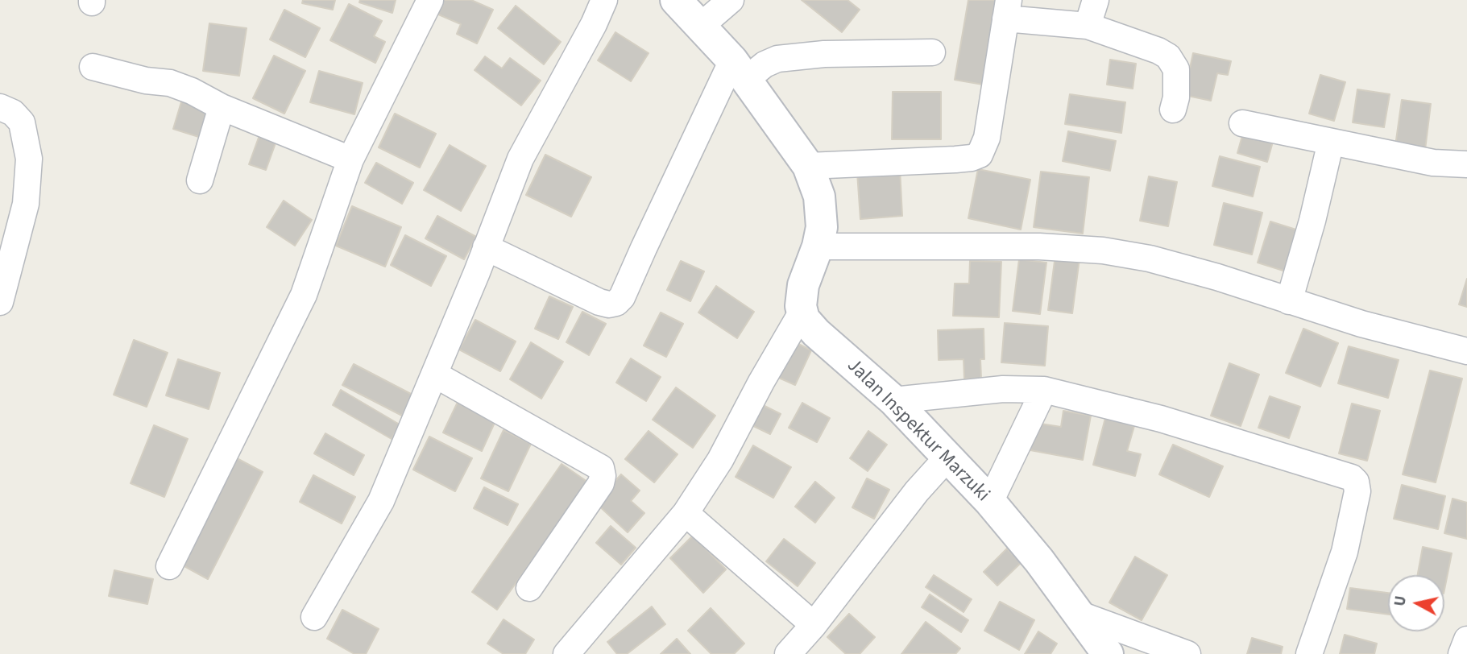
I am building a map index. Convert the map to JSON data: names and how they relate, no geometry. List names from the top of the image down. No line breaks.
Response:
{"streets":{"street":["Jalan Inspektur Marzuki"]},"north":"left"}
